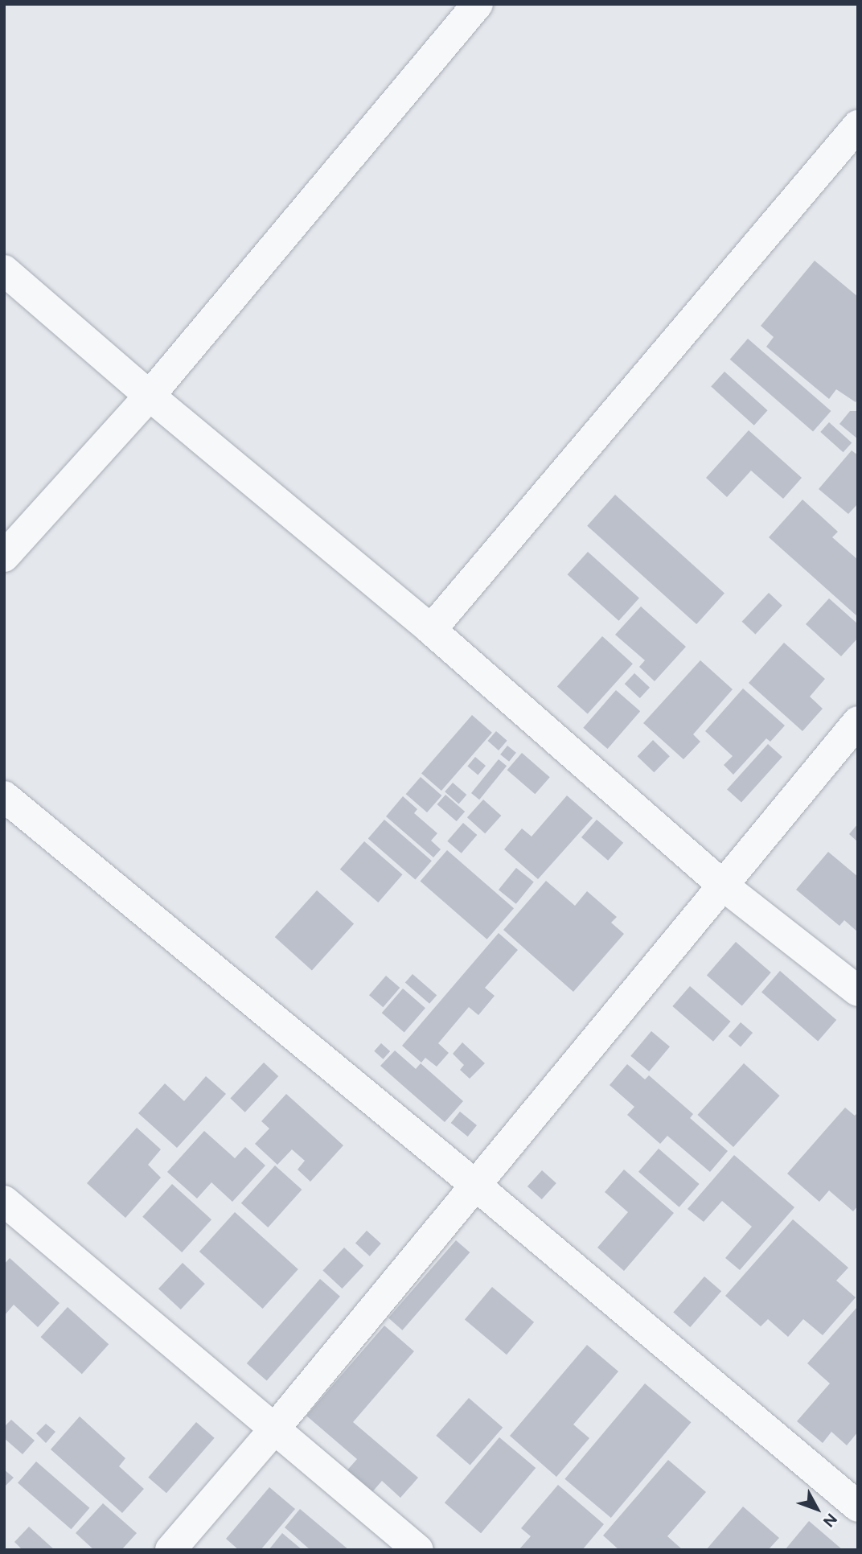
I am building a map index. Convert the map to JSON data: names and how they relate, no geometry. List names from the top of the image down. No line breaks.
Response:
{"north":"bottom right"}
